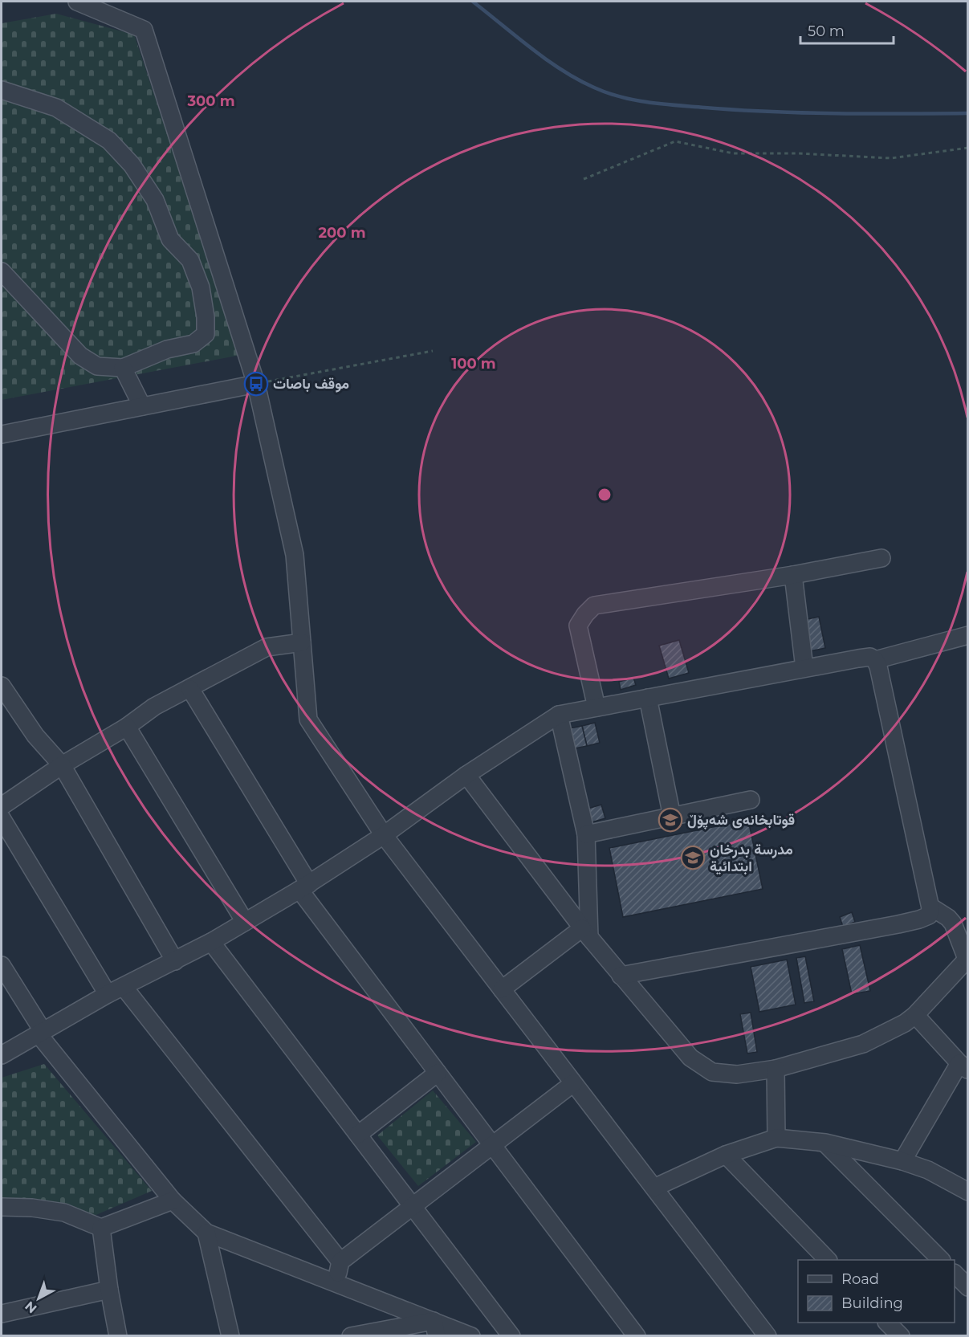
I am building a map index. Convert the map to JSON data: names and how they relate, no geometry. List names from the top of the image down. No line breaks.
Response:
{"places":{"bus stop":["موقف باصات"],"school or university":["قوتابخانەی شەپۆڵ","مدرسة بدرخان ابتدائية"]},"legend":["Road","Building"],"scale_bar":"50 m","north":"bottom left","rings":["300 m","200 m","100 m"]}
